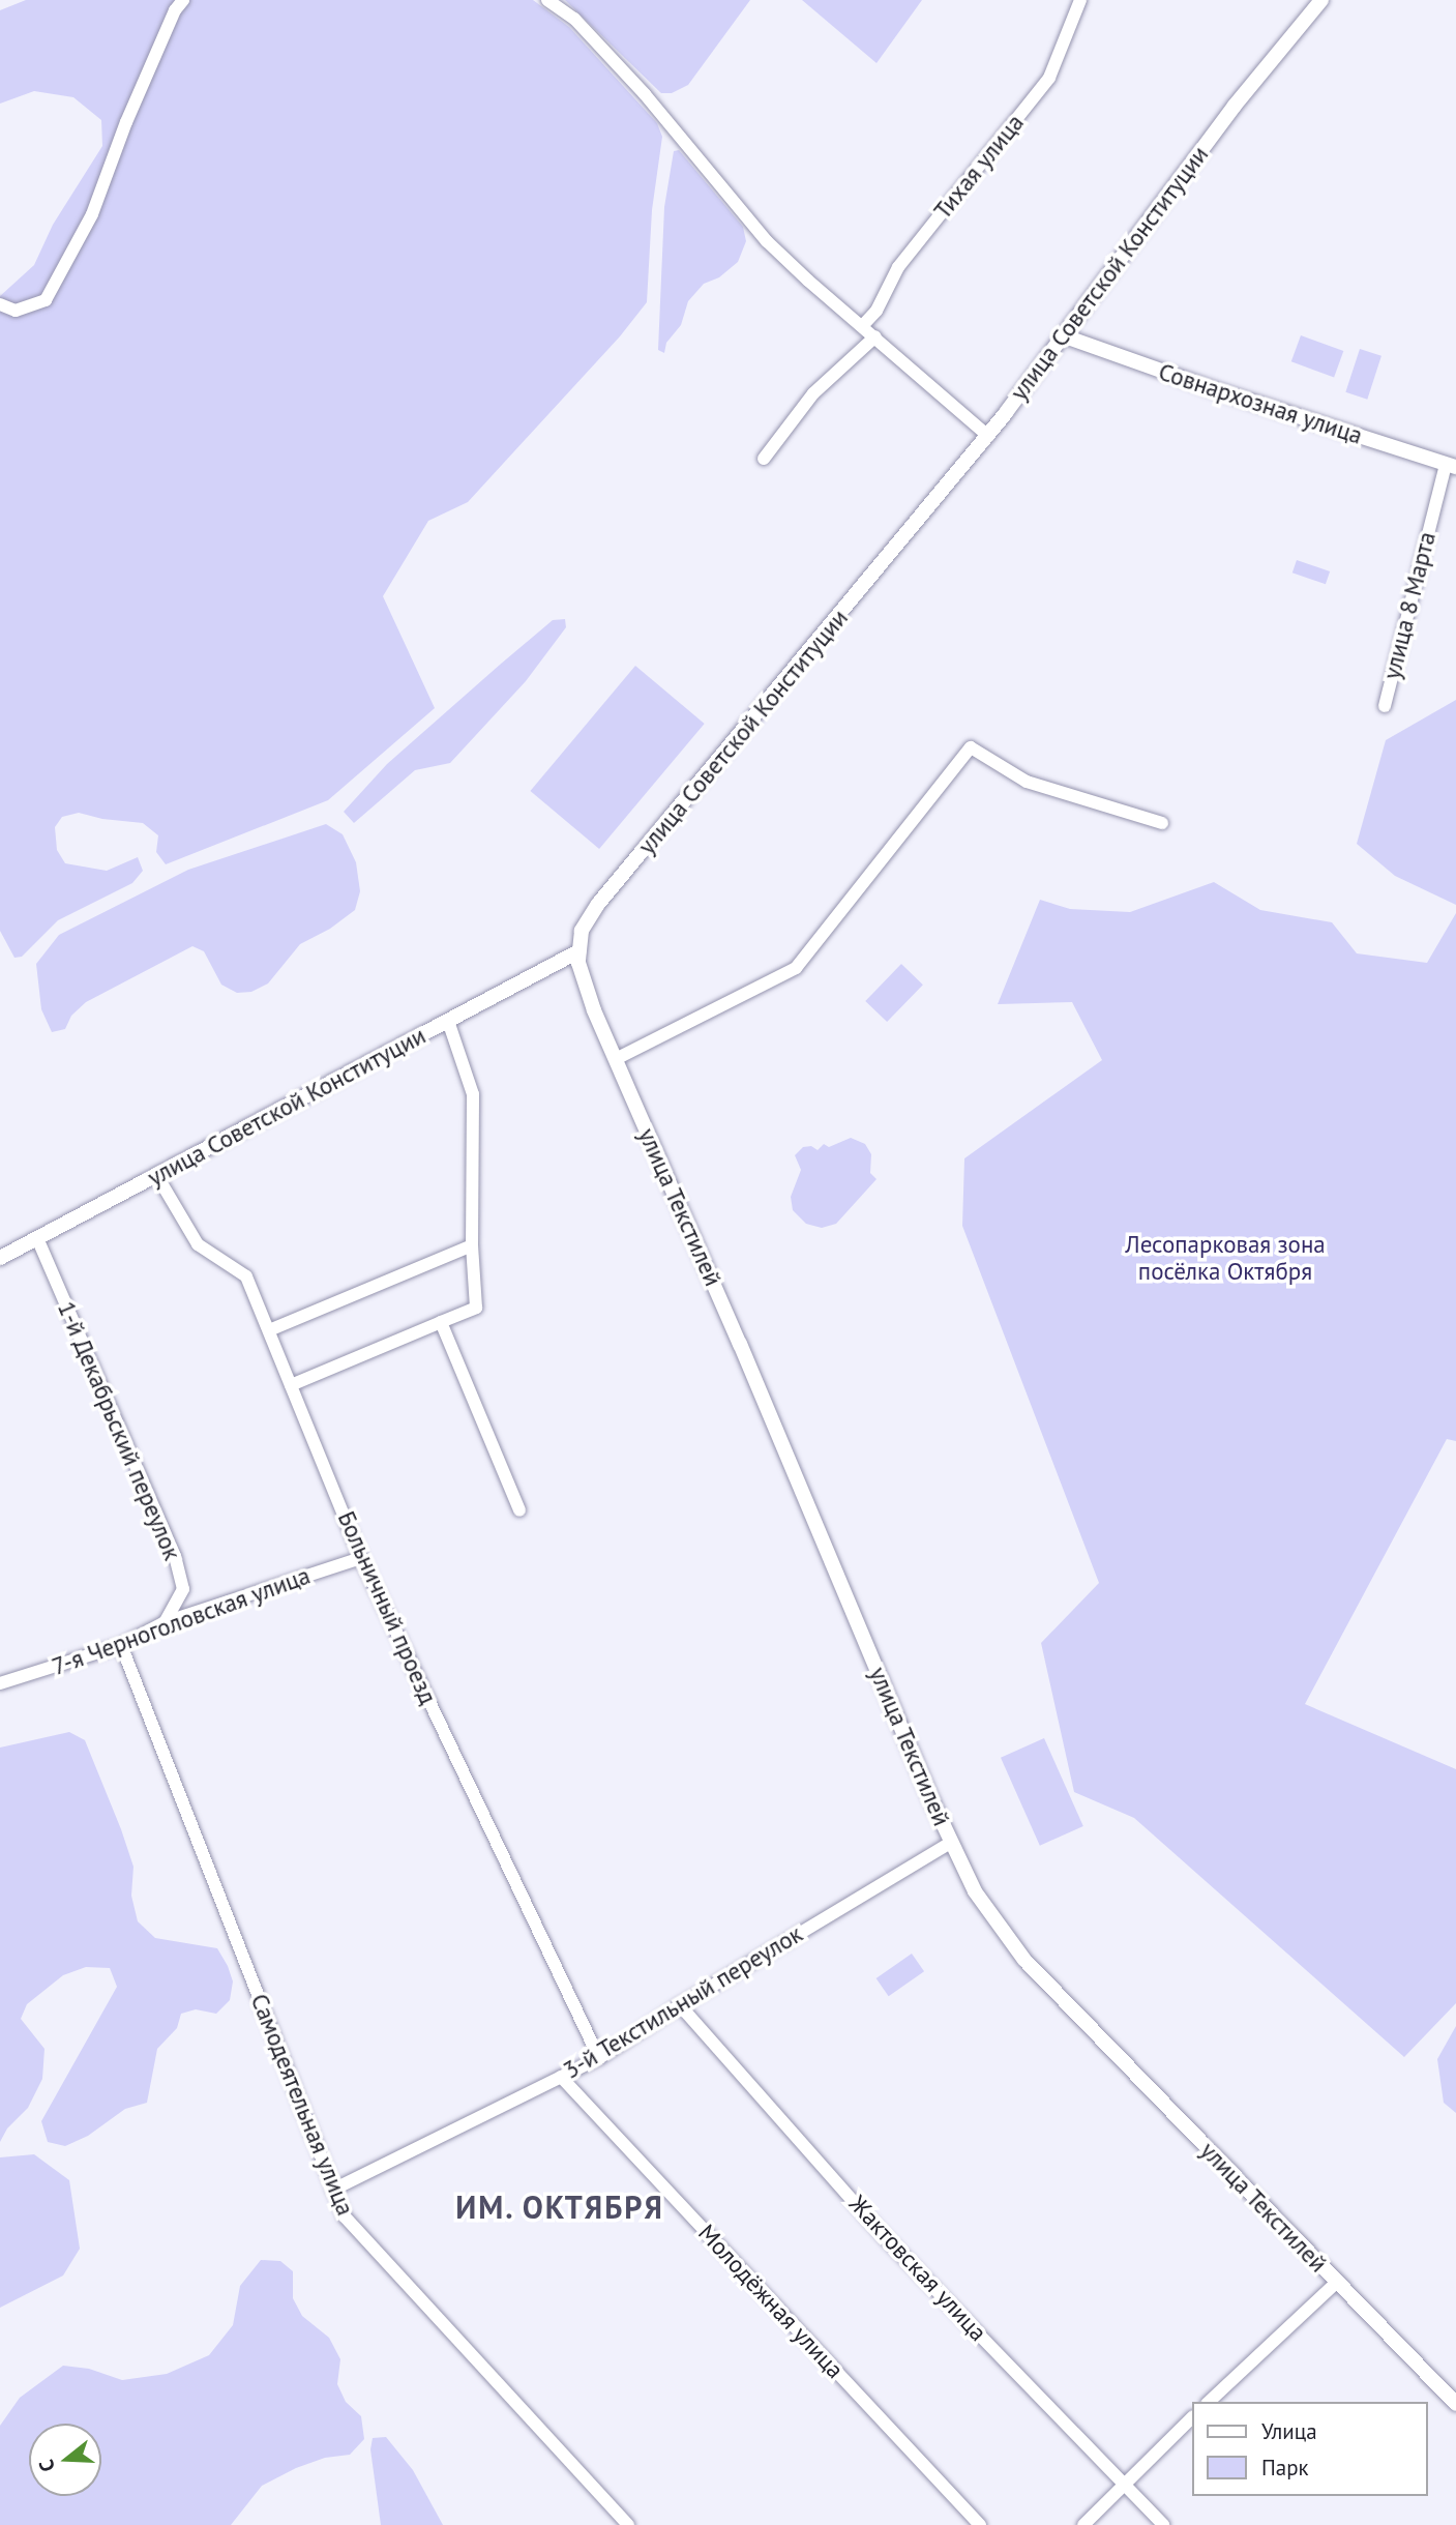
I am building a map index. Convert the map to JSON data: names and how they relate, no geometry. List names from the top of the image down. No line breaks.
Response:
{"streets":{"street":["Тихая улица","улица Советской Конституции","Совнархозная улица","улица 8 Марта","улица Текстилей","1-й Декабрьский переулок","Больничный проезд","7-я Черноголовская улица","3-й Текстильный переулок","Самодеятельная улица","Жактовская улица","Молодёжная улица"]},"crossings":[["улица Советской Конституции","Совнархозная улица"],["улица Советской Конституции","улица Текстилей"],["улица Советской Конституции","1-й Декабрьский переулок"],["улица Советской Конституции","Больничный проезд"],["Совнархозная улица","улица 8 Марта"],["улица Текстилей","3-й Текстильный переулок"],["1-й Декабрьский переулок","7-я Черноголовская улица"],["Больничный проезд","7-я Черноголовская улица"],["Больничный проезд","3-й Текстильный переулок"],["7-я Черноголовская улица","Самодеятельная улица"],["3-й Текстильный переулок","Самодеятельная улица"],["3-й Текстильный переулок","Жактовская улица"],["3-й Текстильный переулок","Молодёжная улица"]],"districts":["ИМ. ОКТЯБРЯ"],"parks":["Лесопарковая зона посёлка Октября"],"legend":["Улица","Парк"],"north":"left"}
